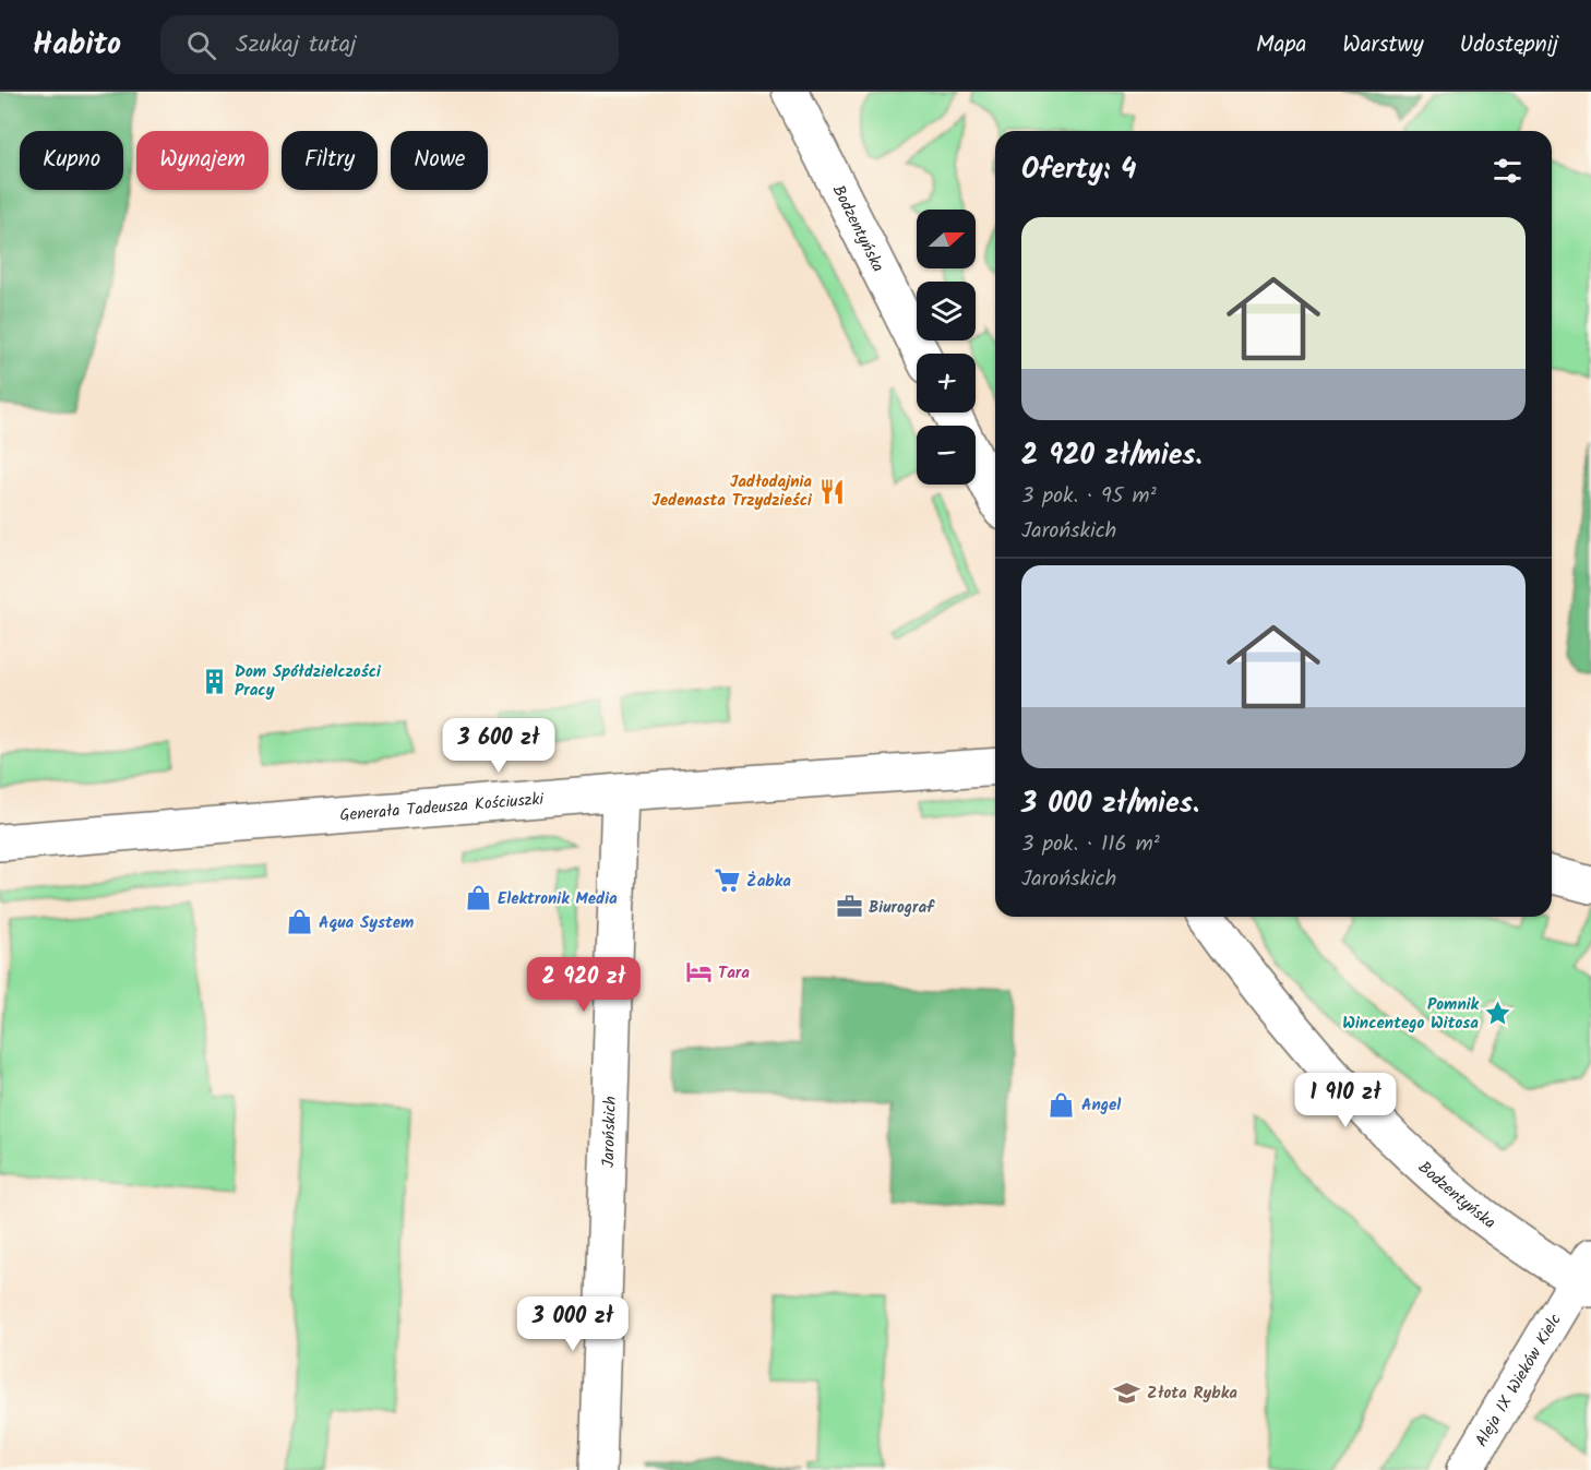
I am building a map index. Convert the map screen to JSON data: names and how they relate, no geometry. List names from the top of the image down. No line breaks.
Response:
{"streets":{"street":["Bodzentyńska","Generała Tadeusza Kościuszki","Jarońskich","Aleja IX Wieków Kielc"]},"crossings":[["Bodzentyńska","Aleja IX Wieków Kielc"],["Generała Tadeusza Kościuszki","Jarońskich"]],"places":{"restaurant":["Jadłodajnia Jedenasta Trzydzieści"],"building":["Dom Spółdzielczości Pracy"],"supermarket":["Żabka"],"shop":["Elektronik Media","Aqua System","Angel"],"office":["Biurograf"],"hotel":["Tara"],"place":["Pomnik Wincentego Witosa"],"school or university":["Złota Rybka"]},"north":"right","page":{"header":"Habito","search":"Szukaj tutaj","nav":["Mapa","Warstwy","Udostępnij"],"chip":["Kupno","Wynajem","Filtry","Nowe"],"heading":"Oferty: 4","map_buttons":["+","−"],"list":[{"name":"2 920 zł/mies.","note":"3 pok. · 95 m² · Jarońskich"},{"name":"3 000 zł/mies.","note":"3 pok. · 116 m² · Jarońskich"}],"price":["3 600 zł","2 920 zł","1 910 zł","3 000 zł"]}}
